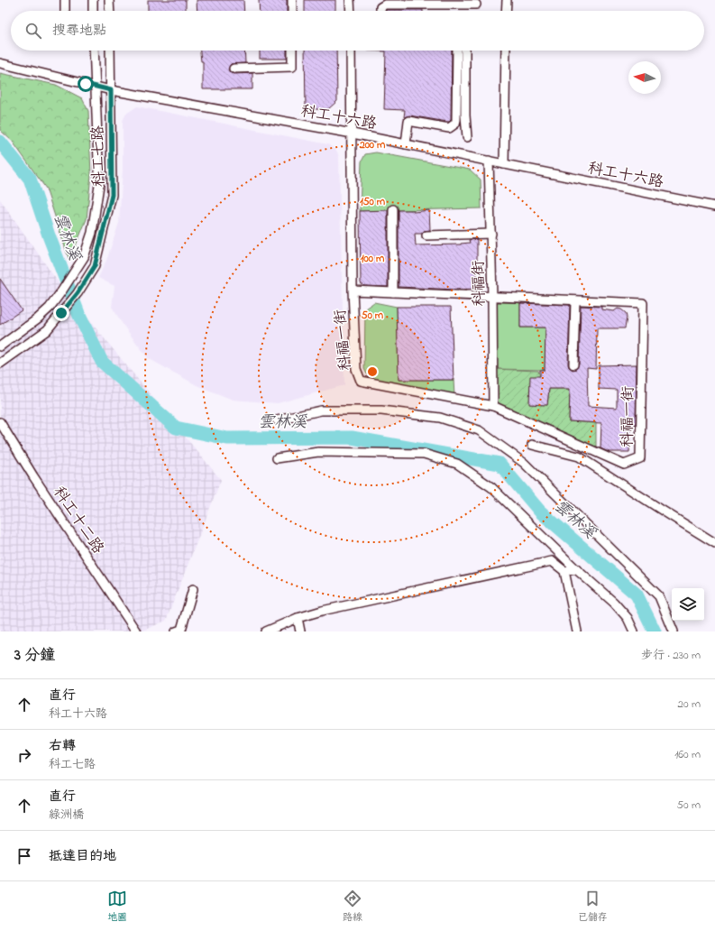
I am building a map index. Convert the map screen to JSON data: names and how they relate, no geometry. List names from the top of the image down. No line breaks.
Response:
{"streets":{"street":["科工十六路","科工七路","科福街","科福一街","科工十二路"]},"crossings":[["科工十六路","科工七路"],["科工十六路","科福街"],["科工十六路","科福一街"],["科福街","科福一街"]],"water":["雲林溪"],"north":"left","page":{"search":"搜尋地點","heading":["3 分鐘","步行 · 230 m"],"list":[["直行","科工十六路","20 m"],["右轉","科工七路","160 m"],["直行","綠洲橋","50 m"],"抵達目的地"],"nav":["地圖","路線","已儲存"]},"rings":["200 m","150 m","100 m","50 m"]}
